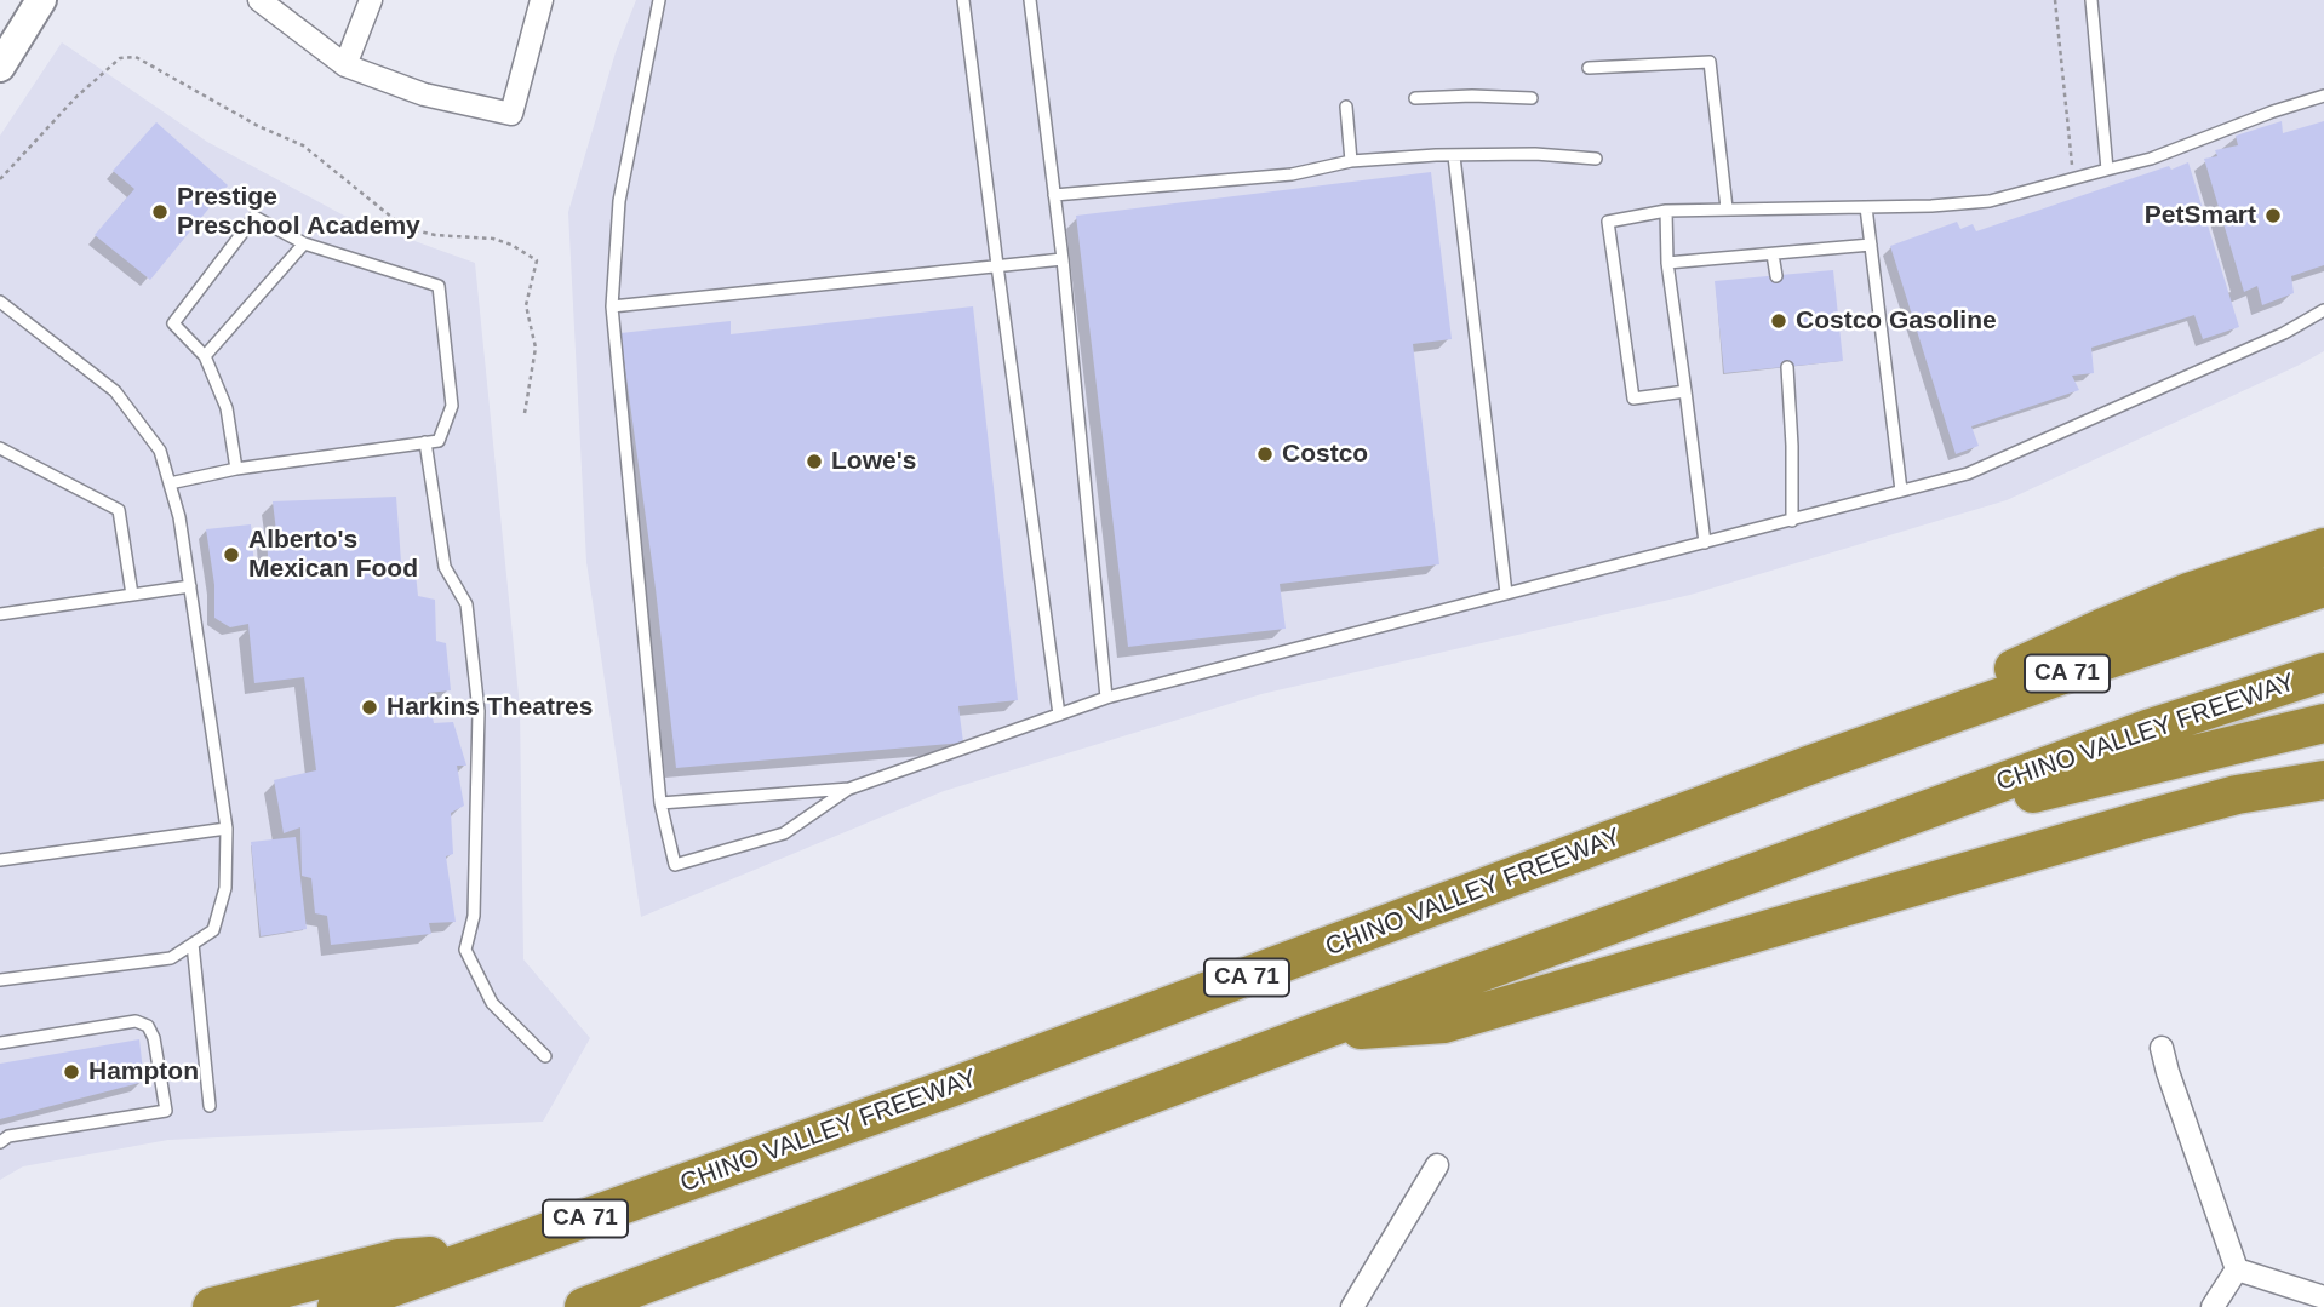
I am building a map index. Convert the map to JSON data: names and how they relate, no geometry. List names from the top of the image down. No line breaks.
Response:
{"streets":{"highway":["CA 71","CHINO VALLEY FREEWAY"]},"places":["Prestige Preschool Academy","PetSmart","Costco Gasoline","Costco","Lowe's","Alberto's Mexican Food","Harkins Theatres","Hampton"]}
